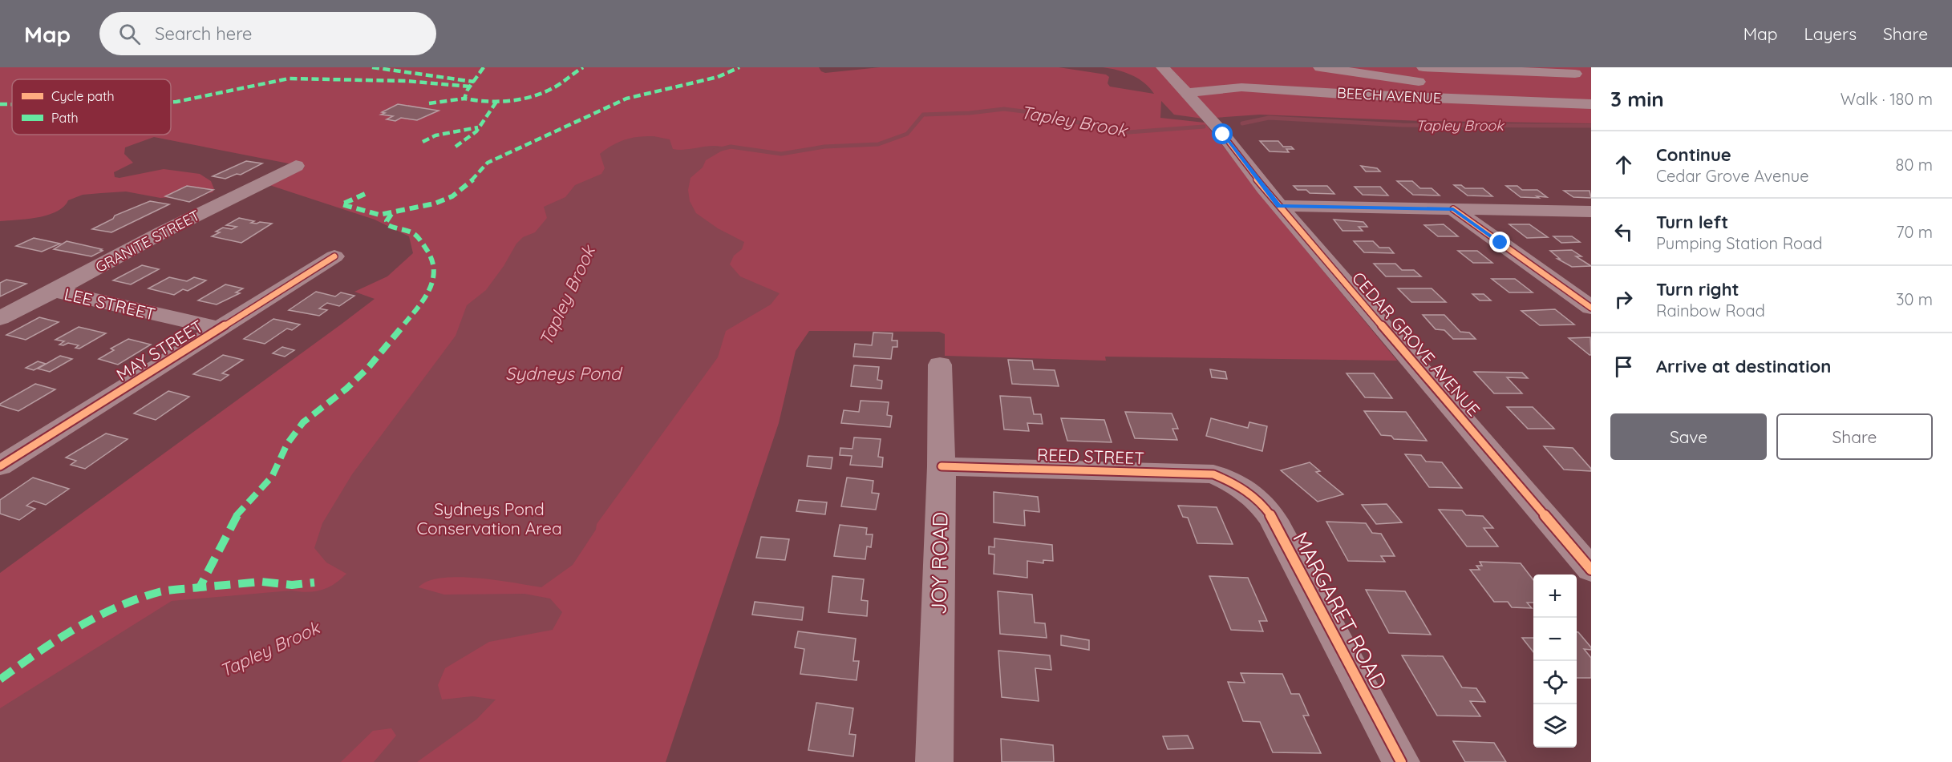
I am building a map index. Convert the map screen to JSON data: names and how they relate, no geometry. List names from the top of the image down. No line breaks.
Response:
{"streets":{"street":["BEECH AVENUE","GRANITE STREET","LEE STREET","CEDAR GROVE AVENUE","MAY STREET","REED STREET","JOY ROAD","MARGARET ROAD"]},"crossings":[["BEECH AVENUE","CEDAR GROVE AVENUE"],["GRANITE STREET","LEE STREET"],["LEE STREET","MAY STREET"],["REED STREET","JOY ROAD"],["REED STREET","MARGARET ROAD"]],"water":["Tapley Brook","Sydneys Pond"],"parks":["Sydneys Pond Conservation Area"],"legend":["Cycle path","Path"],"page":{"header":"Map","search":"Search here","nav":["Map","Layers","Share"],"heading":["3 min","Walk · 180 m"],"list":[["Continue","Cedar Grove Avenue","80 m"],["Turn left","Pumping Station Road","70 m"],["Turn right","Rainbow Road","30 m"],"Arrive at destination"],"buttons":["Save","Share"],"map_buttons":["+","−"]}}
